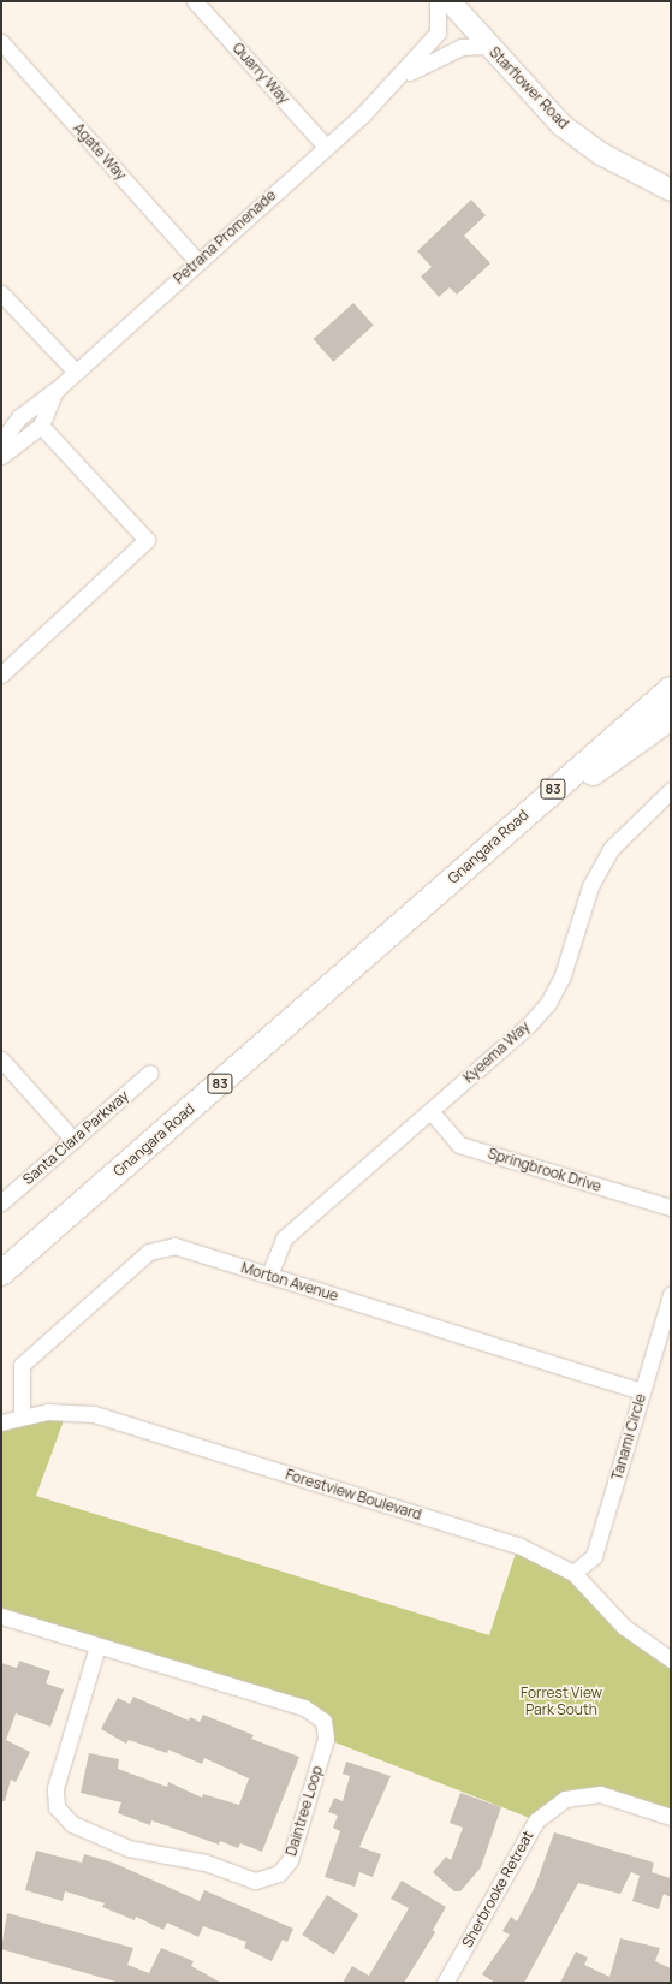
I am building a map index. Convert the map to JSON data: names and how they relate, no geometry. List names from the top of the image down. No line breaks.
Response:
{"streets":{"main road":["Starflower Road","83","Gnangara Road"],"street":["Quarry Way","Agate Way","Petrana Promenade","Kyeema Way","Santa Clara Parkway","Springbrook Drive","Morton Avenue","Tanami Circle","Forestview Boulevard","Daintree Loop","Sherbrooke Retreat"]},"crossings":[["Quarry Way","Petrana Promenade"],["Starflower Road","Petrana Promenade"],["Agate Way","Petrana Promenade"],["Kyeema Way","Springbrook Drive"],["Kyeema Way","Morton Avenue"],["Morton Avenue","Tanami Circle"],["Morton Avenue","Forestview Boulevard"],["Tanami Circle","Forestview Boulevard"]],"parks":["Forrest View Park South"]}
